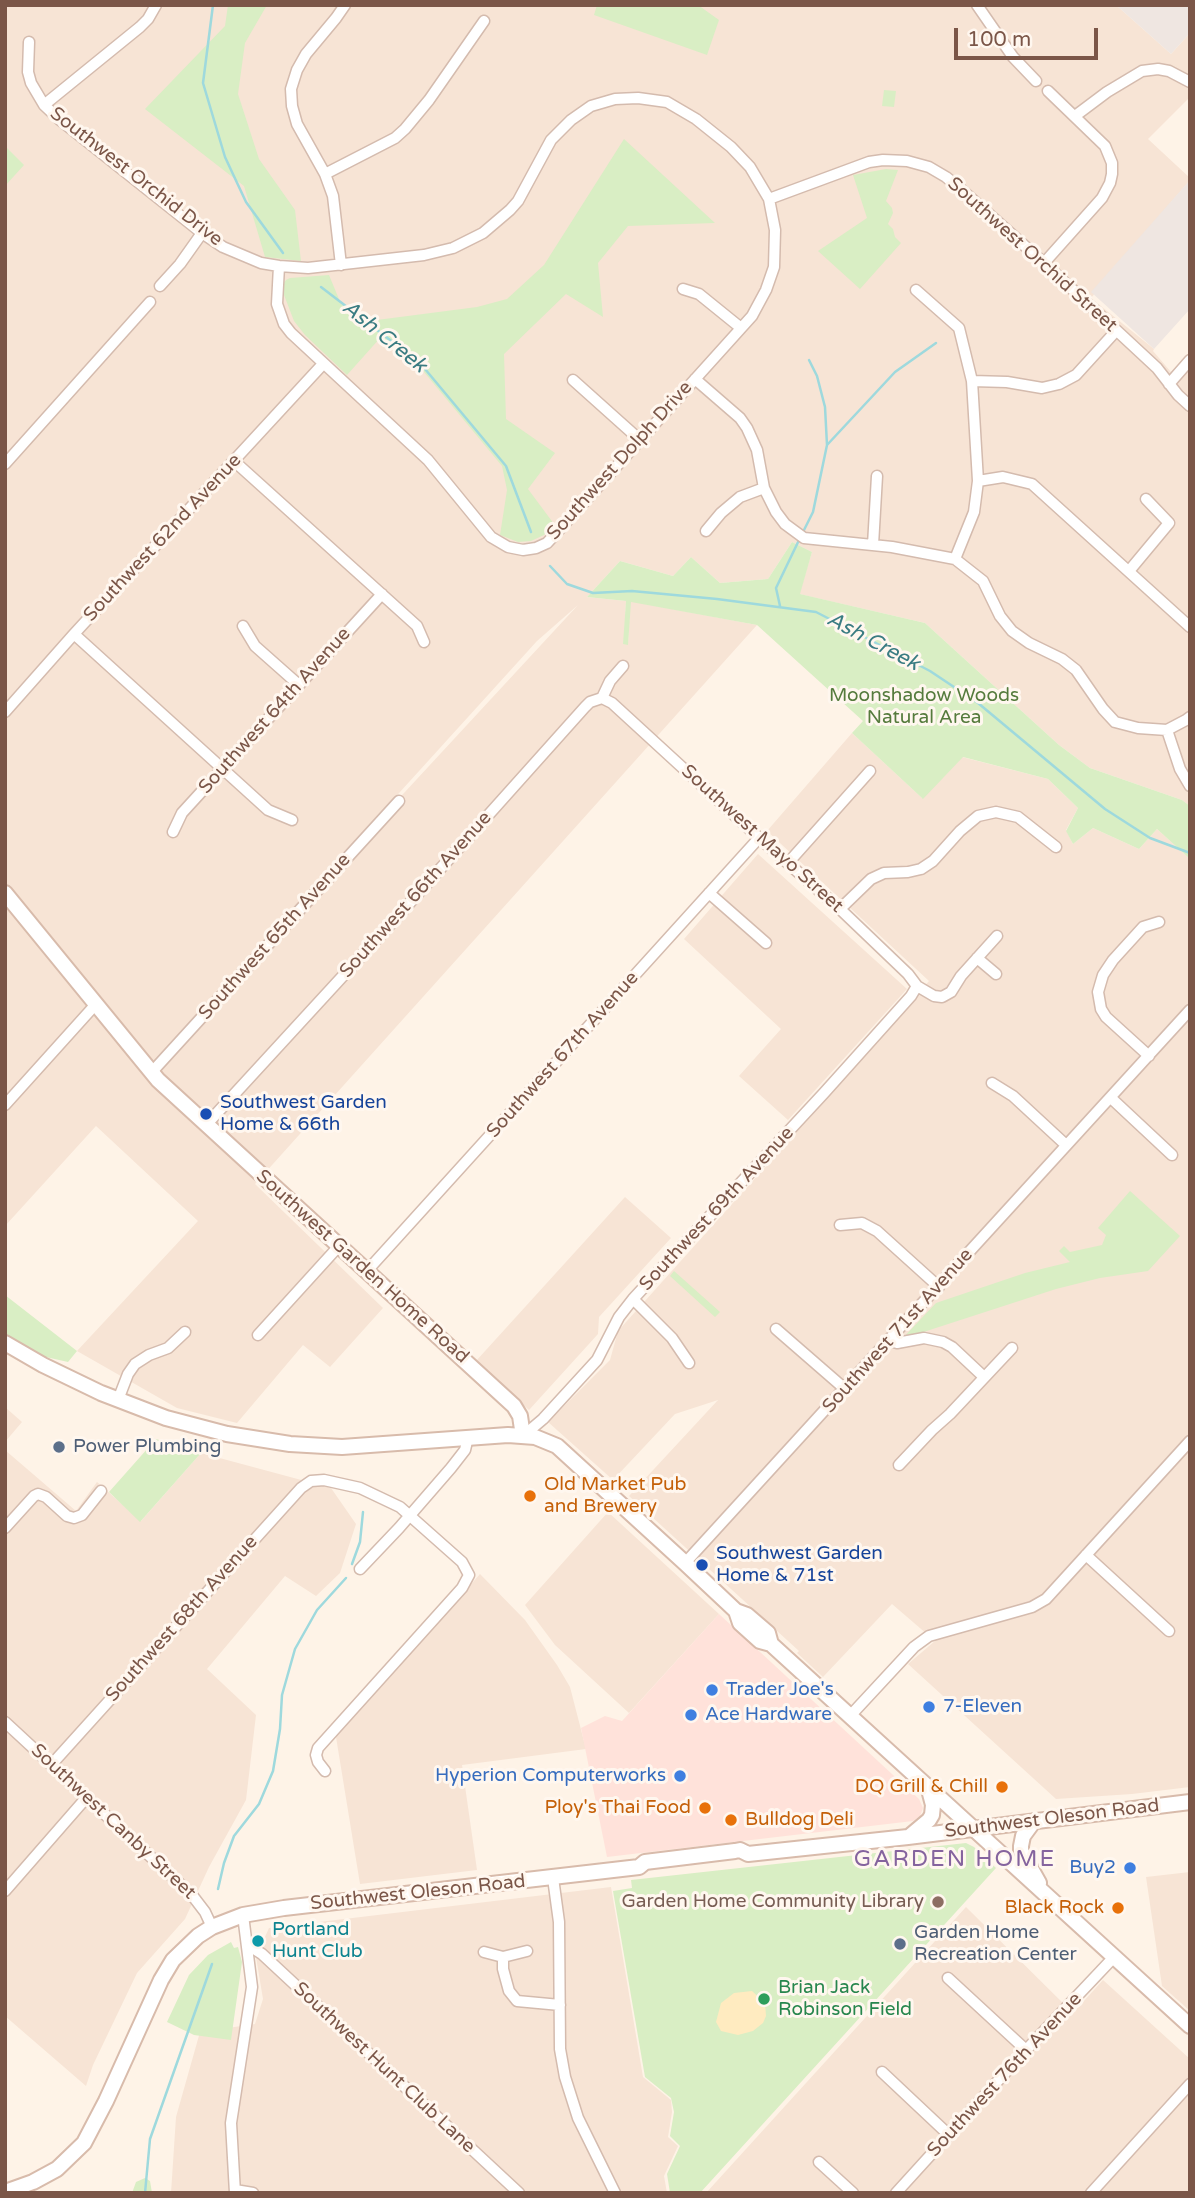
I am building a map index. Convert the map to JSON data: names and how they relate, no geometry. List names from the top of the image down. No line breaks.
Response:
{"streets":{"main road":["Southwest Garden Home Road","Southwest Oleson Road"],"street":["Southwest Orchid Drive","Southwest Orchid Street","Southwest Dolph Drive","Southwest 62nd Avenue","Southwest 64th Avenue","Southwest Mayo Street","Southwest 66th Avenue","Southwest 65th Avenue","Southwest 67th Avenue","Southwest 69th Avenue","Southwest 71st Avenue","Southwest 68th Avenue","Southwest Canby Street","Southwest Hunt Club Lane","Southwest 76th Avenue"]},"crossings":[["Southwest Orchid Drive","Southwest Orchid Street"],["Southwest Orchid Drive","Southwest Dolph Drive"],["Southwest Orchid Street","Southwest Dolph Drive"],["Southwest Dolph Drive","Southwest 62nd Avenue"],["Southwest Mayo Street","Southwest 66th Avenue"],["Southwest Mayo Street","Southwest 67th Avenue"],["Southwest Mayo Street","Southwest 69th Avenue"],["Southwest 66th Avenue","Southwest Garden Home Road"],["Southwest 65th Avenue","Southwest Garden Home Road"],["Southwest 67th Avenue","Southwest Garden Home Road"],["Southwest 69th Avenue","Southwest Garden Home Road"],["Southwest 68th Avenue","Southwest Canby Street"],["Southwest Oleson Road","Southwest Canby Street"]],"districts":["GARDEN HOME"],"water":["Ash Creek"],"parks":["Moonshadow Woods Natural Area"],"places":["Southwest Garden Home & 66th","Power Plumbing","Old Market Pub and Brewery","Southwest Garden Home & 71st","Trader Joe's","7-Eleven","Ace Hardware","Hyperion Computerworks","DQ Grill & Chill","Ploy's Thai Food","Bulldog Deli","Buy2","Garden Home Community Library","Black Rock","Portland Hunt Club","Garden Home Recreation Center","Brian Jack Robinson Field"],"scale_bar":"100 m"}
